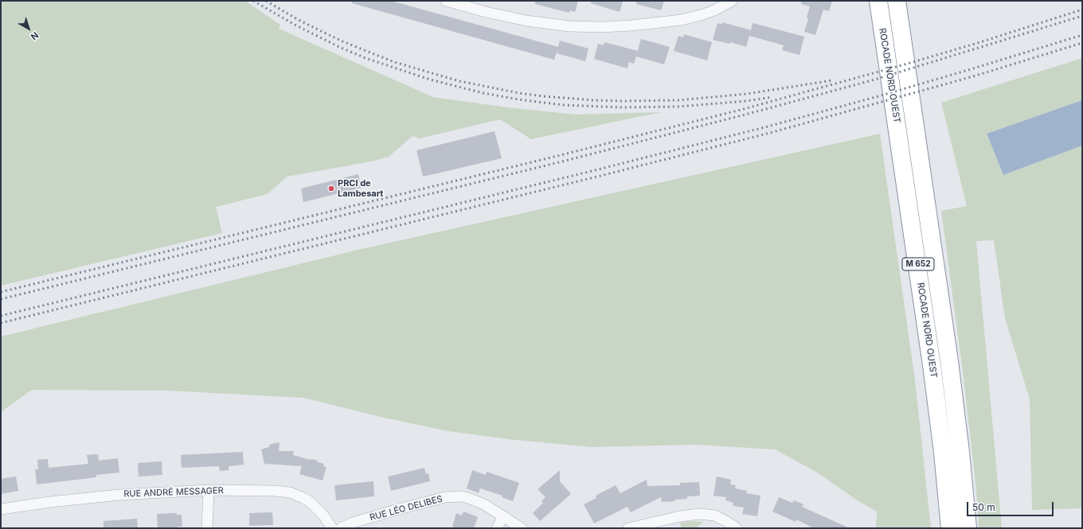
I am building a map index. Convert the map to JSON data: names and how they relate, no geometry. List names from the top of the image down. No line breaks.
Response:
{"streets":{"highway":["ROCADE NORD OUEST","M 652"],"street":["RUE ANDRÉ MESSAGER","RUE LÉO DELIBES"]},"places":["PRCI de Lambesart"],"scale_bar":"50 m","north":"bottom right"}
